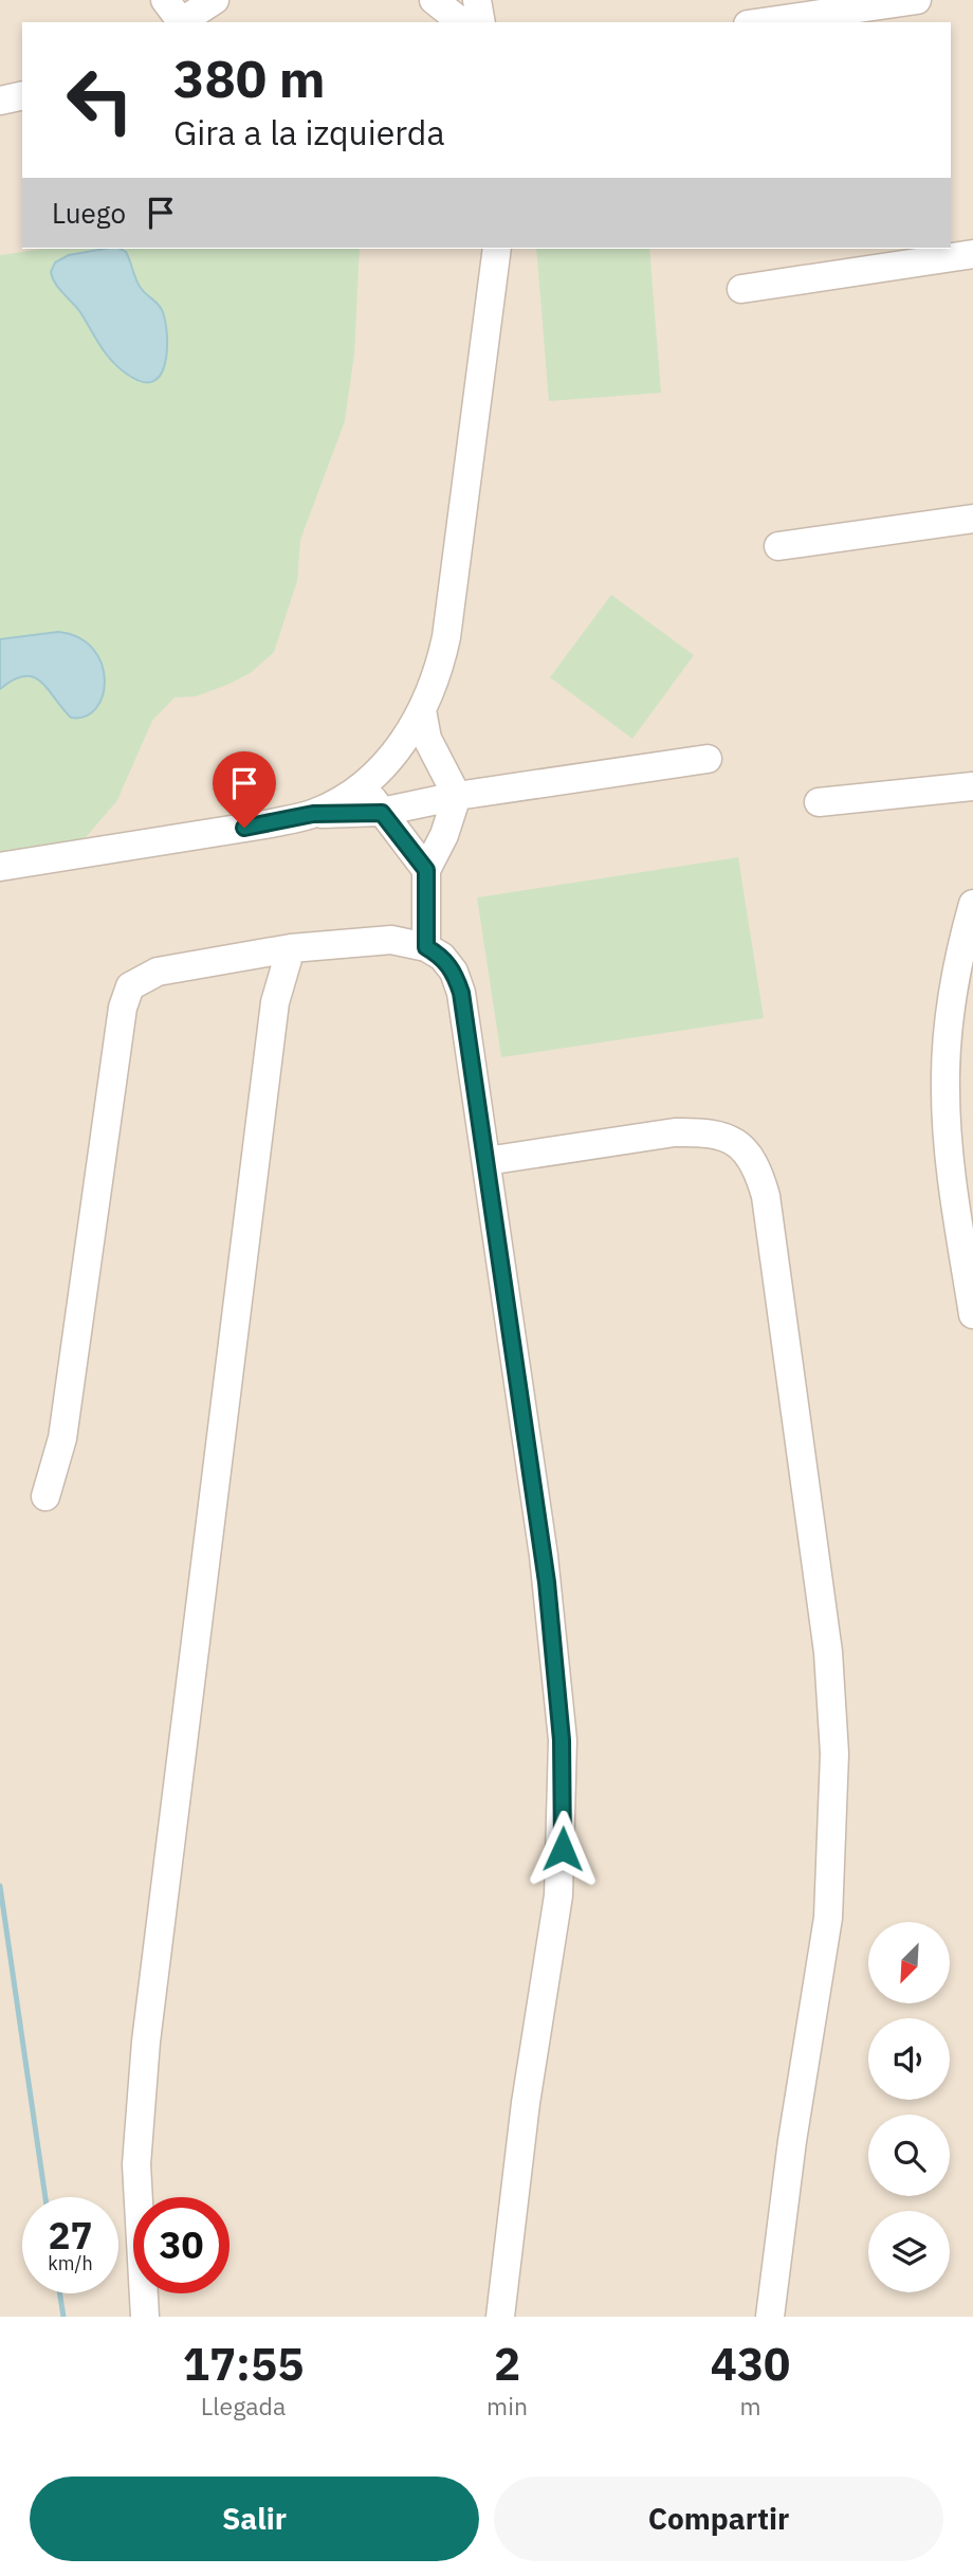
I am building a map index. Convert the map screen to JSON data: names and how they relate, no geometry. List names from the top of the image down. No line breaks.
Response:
{"north":"bottom left","page":{"turn":["380 m","Gira a la izquierda"],"then":"Luego","speed":"27 km/h","limit":"30","eta":["17:55","Llegada","2","min","430","m"],"buttons":["Salir","Compartir"]}}
